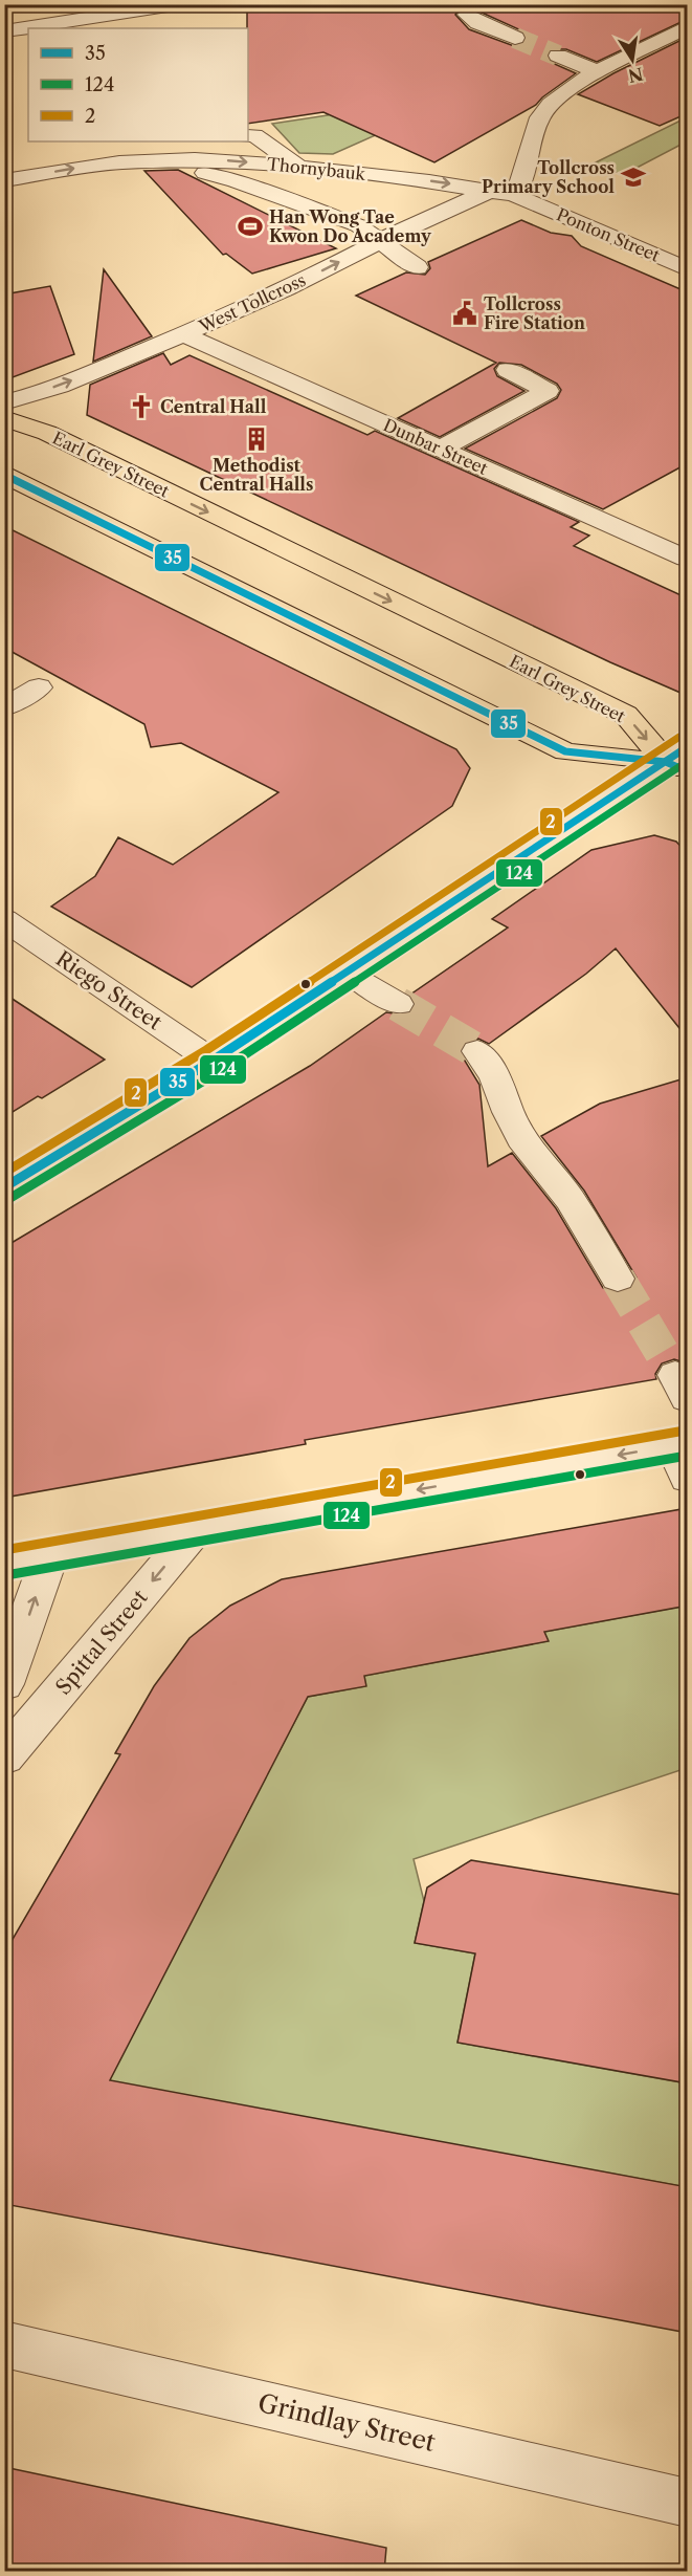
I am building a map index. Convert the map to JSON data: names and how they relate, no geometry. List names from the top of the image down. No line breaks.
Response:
{"streets":{"main road":["Earl Grey Street"],"street":["Thornybauk","Ponton Street","West Tollcross","Dunbar Street","Riego Street","Spittal Street","Grindlay Street"]},"crossings":[["Thornybauk","Ponton Street"],["Thornybauk","West Tollcross"],["Ponton Street","West Tollcross"],["West Tollcross","Dunbar Street"]],"places":{"school or university":["Tollcross Primary School"],"sports":["Han Wong Tae Kwon Do Academy"],"public building":["Tollcross Fire Station"],"church":["Central Hall"],"building":["Methodist Central Halls"]},"lines":["transit line 35","transit line 2","transit line 124"],"legend":["35","124","2"],"north":"bottom"}
